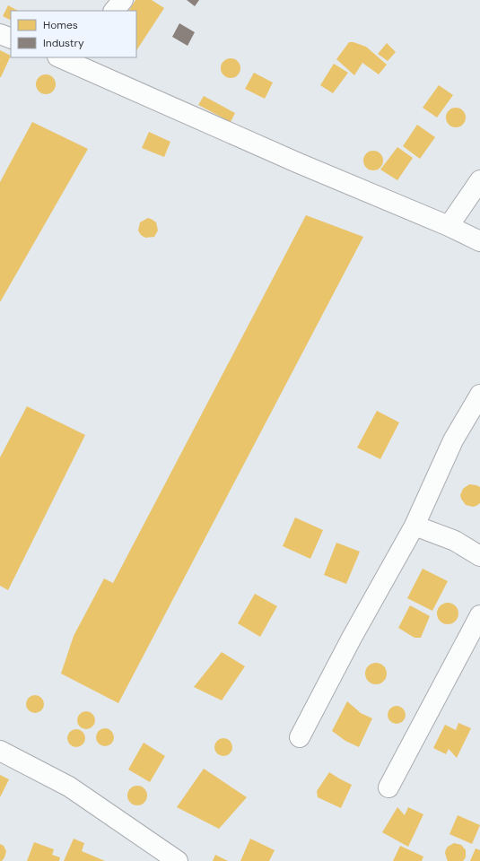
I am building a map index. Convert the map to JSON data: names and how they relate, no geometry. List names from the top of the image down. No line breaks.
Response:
{"legend":["Homes","Industry"]}
